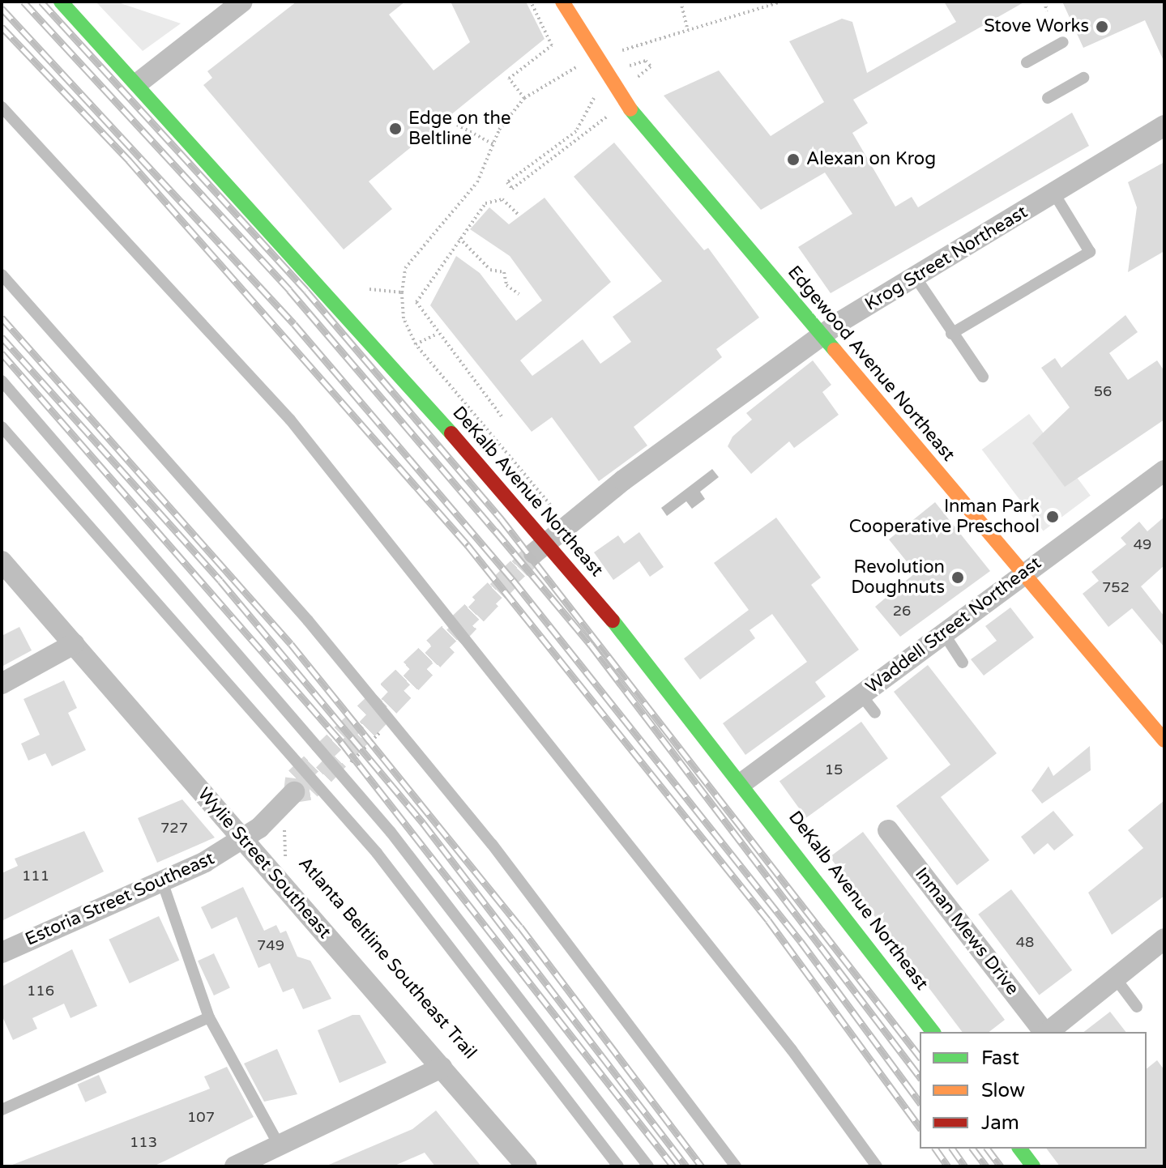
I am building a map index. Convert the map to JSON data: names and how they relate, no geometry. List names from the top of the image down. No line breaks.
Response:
{"streets":{"main road":["Edgewood Avenue Northeast","DeKalb Avenue Northeast"],"street":["Krog Street Northeast","Waddell Street Northeast","Wylie Street Southeast","Estoria Street Southeast","Inman Mews Drive"],"path":["Atlanta Beltline Southeast Trail"]},"crossings":[["Krog Street Northeast","Edgewood Avenue Northeast"],["Krog Street Northeast","DeKalb Avenue Northeast"],["Edgewood Avenue Northeast","Waddell Street Northeast"],["DeKalb Avenue Northeast","Waddell Street Northeast"],["Wylie Street Southeast","Estoria Street Southeast"]],"places":["Stove Works","Edge on the Beltline","Alexan on Krog","Inman Park Cooperative Preschool","Revolution Doughnuts"],"house_numbers":["56","49","752","26","15","727","111","48","749","116","107","113"],"legend":["Fast","Slow","Jam"]}
